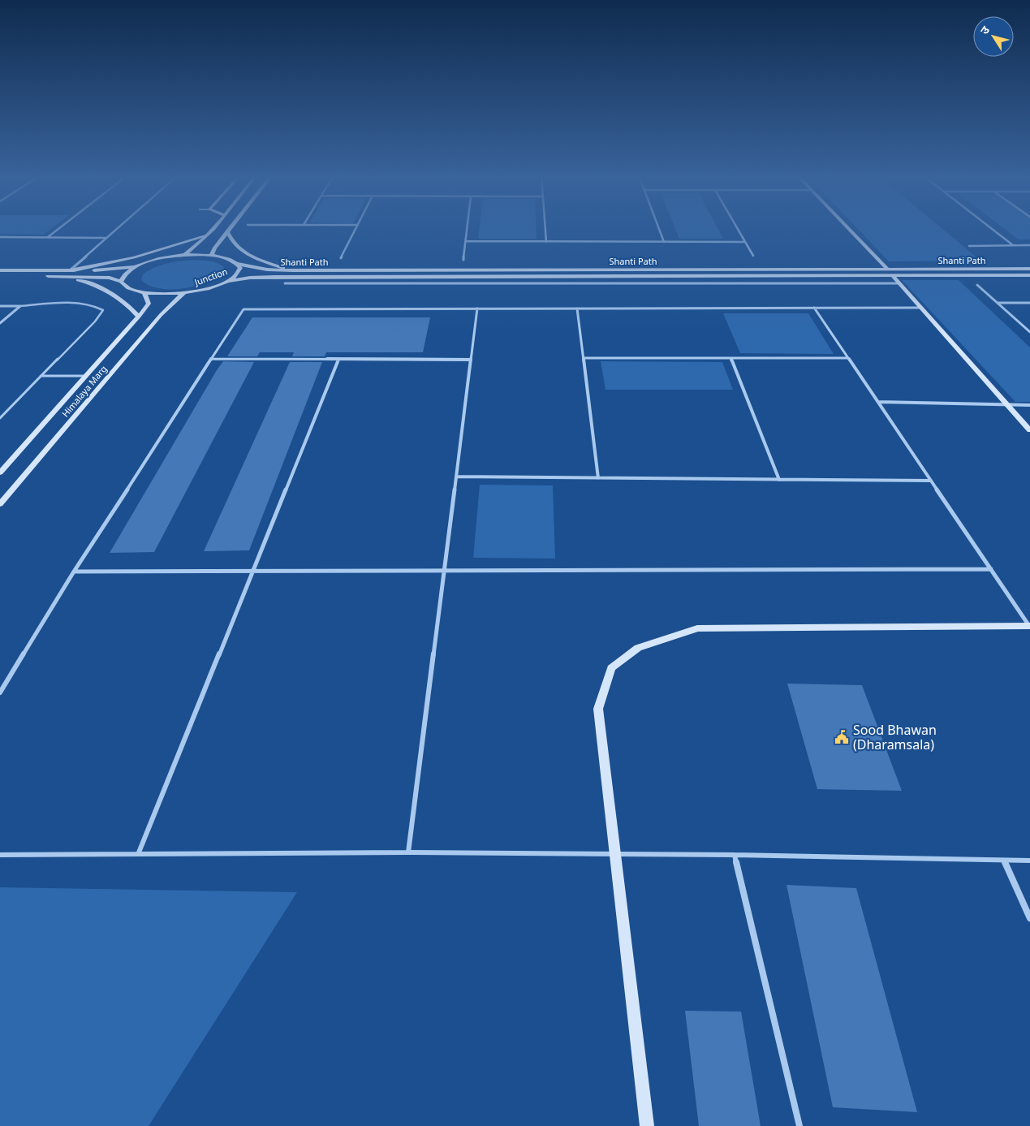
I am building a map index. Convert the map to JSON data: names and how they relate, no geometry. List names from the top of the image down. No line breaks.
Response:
{"streets":{"main road":["Shanti Path","Junction","Himalaya Marg"]},"crossings":[["Shanti Path","Junction"],["Junction","Himalaya Marg"]],"places":{"public building":["Sood Bhawan (Dharamsala)"]},"north":"top left"}
